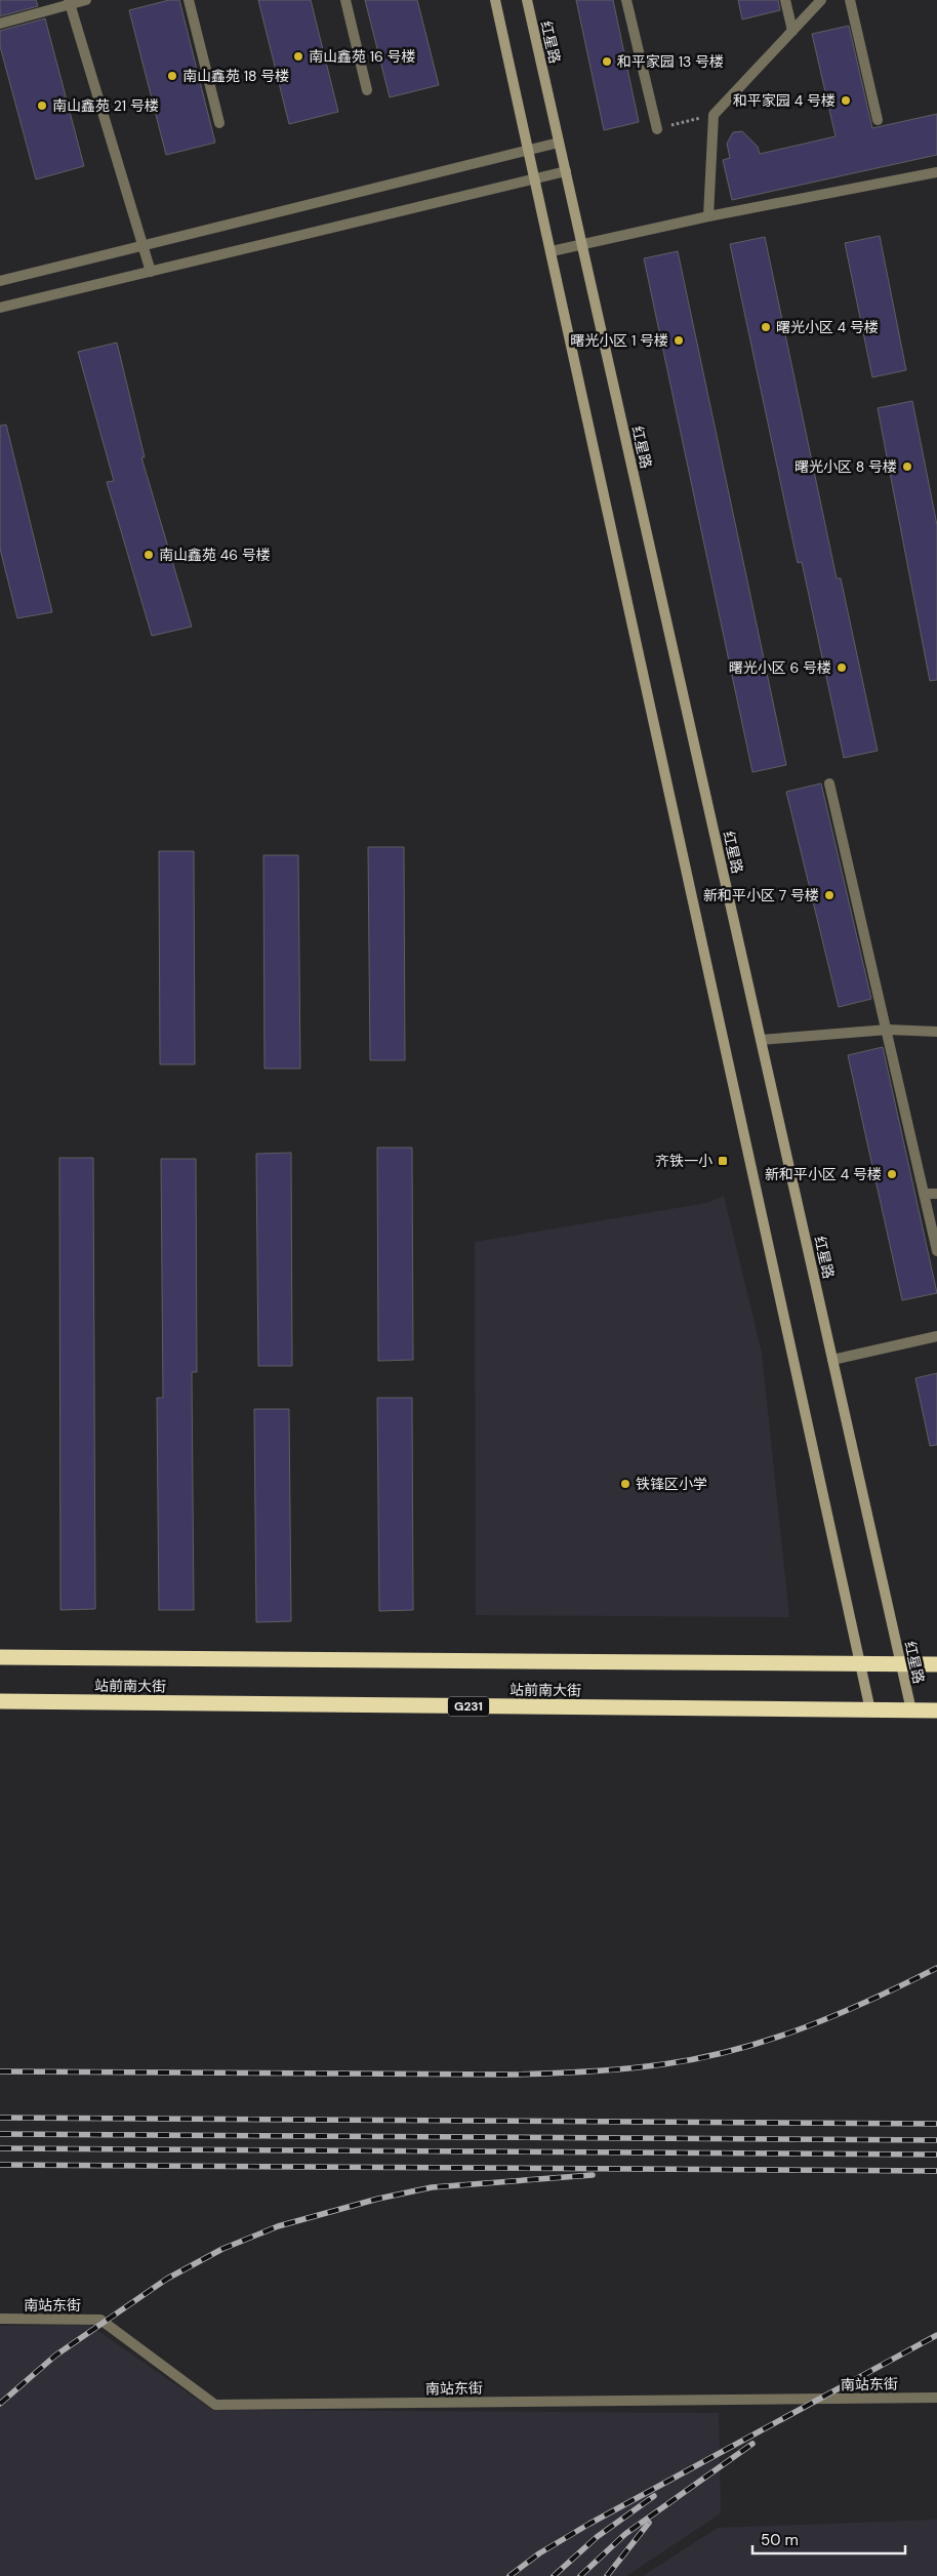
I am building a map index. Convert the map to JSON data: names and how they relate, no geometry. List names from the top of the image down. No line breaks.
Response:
{"streets":{"highway":["站前南大街","G231"],"street":["红星路","南站东街"]},"crossings":[["红星路","站前南大街"]],"places":{"other":["南山鑫苑 16 号楼","和平家园 13 号楼","南山鑫苑 18 号楼","和平家园 4 号楼","南山鑫苑 21 号楼","曙光小区 4 号楼","曙光小区 1 号楼","曙光小区 8 号楼","南山鑫苑 46 号楼","曙光小区 6 号楼","新和平小区 7 号楼","新和平小区 4 号楼","铁锋区小学"],"transit":["齐铁一小"]},"scale_bar":"50 m"}
